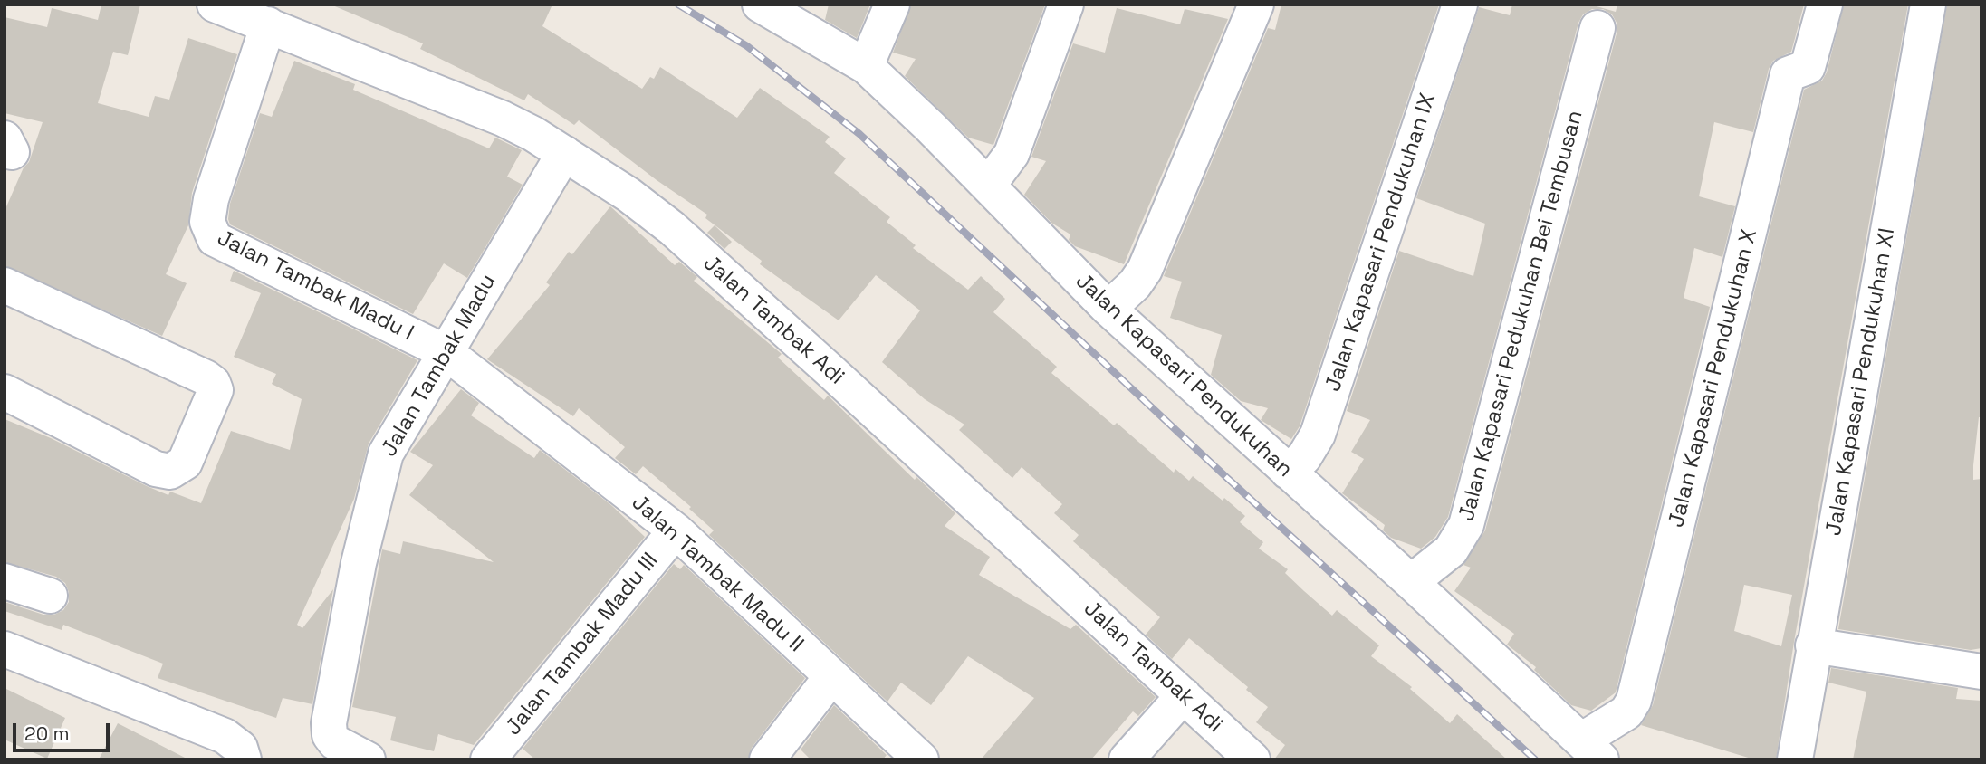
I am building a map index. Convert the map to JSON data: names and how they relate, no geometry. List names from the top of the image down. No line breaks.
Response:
{"streets":{"street":["Jalan Kapasari Pendukuhan IX","Jalan Tambak Madu I","Jalan Kapasari Pedukuhan Bei Tembusan","Jalan Tambak Adi","Jalan Tambak Madu","Jalan Kapasari Pendukuhan","Jalan Kapasari Pendukuhan X","Jalan Kapasari Pendukuhan XI","Jalan Tambak Madu II","Jalan Tambak Madu III"]},"crossings":[["Jalan Kapasari Pendukuhan IX","Jalan Kapasari Pendukuhan"],["Jalan Tambak Madu I","Jalan Tambak Adi"],["Jalan Tambak Madu I","Jalan Tambak Madu"],["Jalan Tambak Madu I","Jalan Tambak Madu II"],["Jalan Kapasari Pedukuhan Bei Tembusan","Jalan Kapasari Pendukuhan"],["Jalan Tambak Adi","Jalan Tambak Madu"],["Jalan Tambak Madu","Jalan Tambak Madu II"],["Jalan Kapasari Pendukuhan","Jalan Kapasari Pendukuhan X"],["Jalan Tambak Madu II","Jalan Tambak Madu III"]],"scale_bar":"20 m"}
